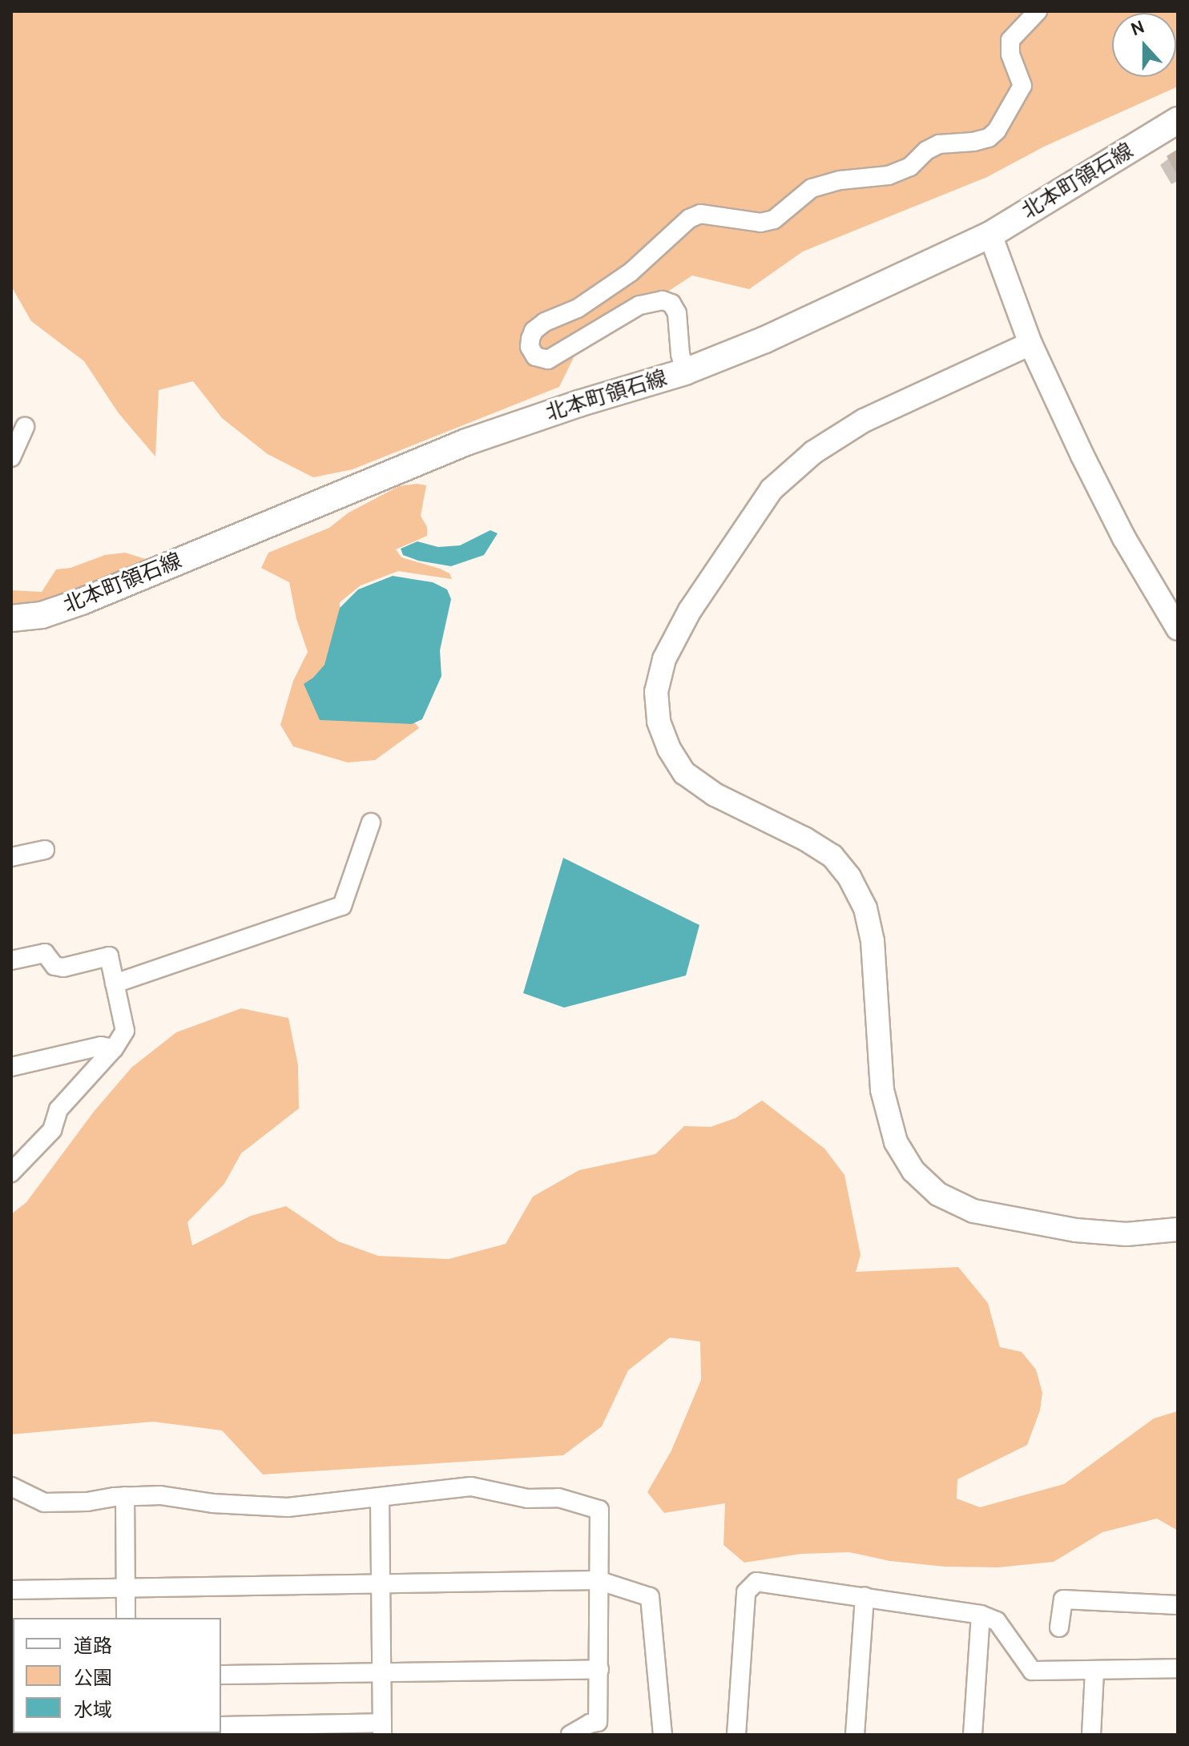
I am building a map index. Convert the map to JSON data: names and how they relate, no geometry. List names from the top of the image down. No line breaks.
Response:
{"streets":{"main road":["北本町領石線"]},"legend":["道路","公園","水域"],"north":"top"}
